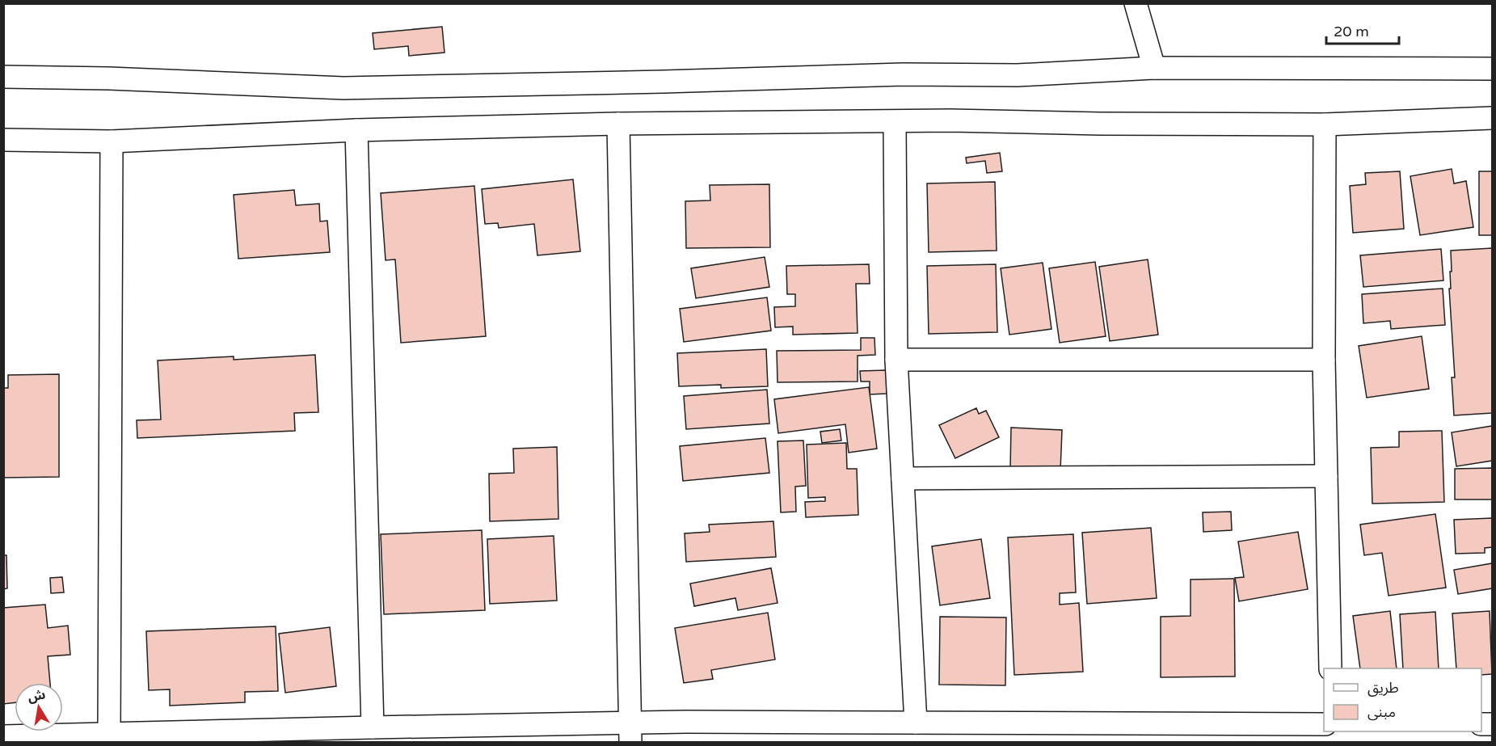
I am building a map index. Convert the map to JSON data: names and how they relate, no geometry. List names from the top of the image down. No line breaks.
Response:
{"legend":["طريق","مبنى"],"scale_bar":"20 m","north":"top"}
